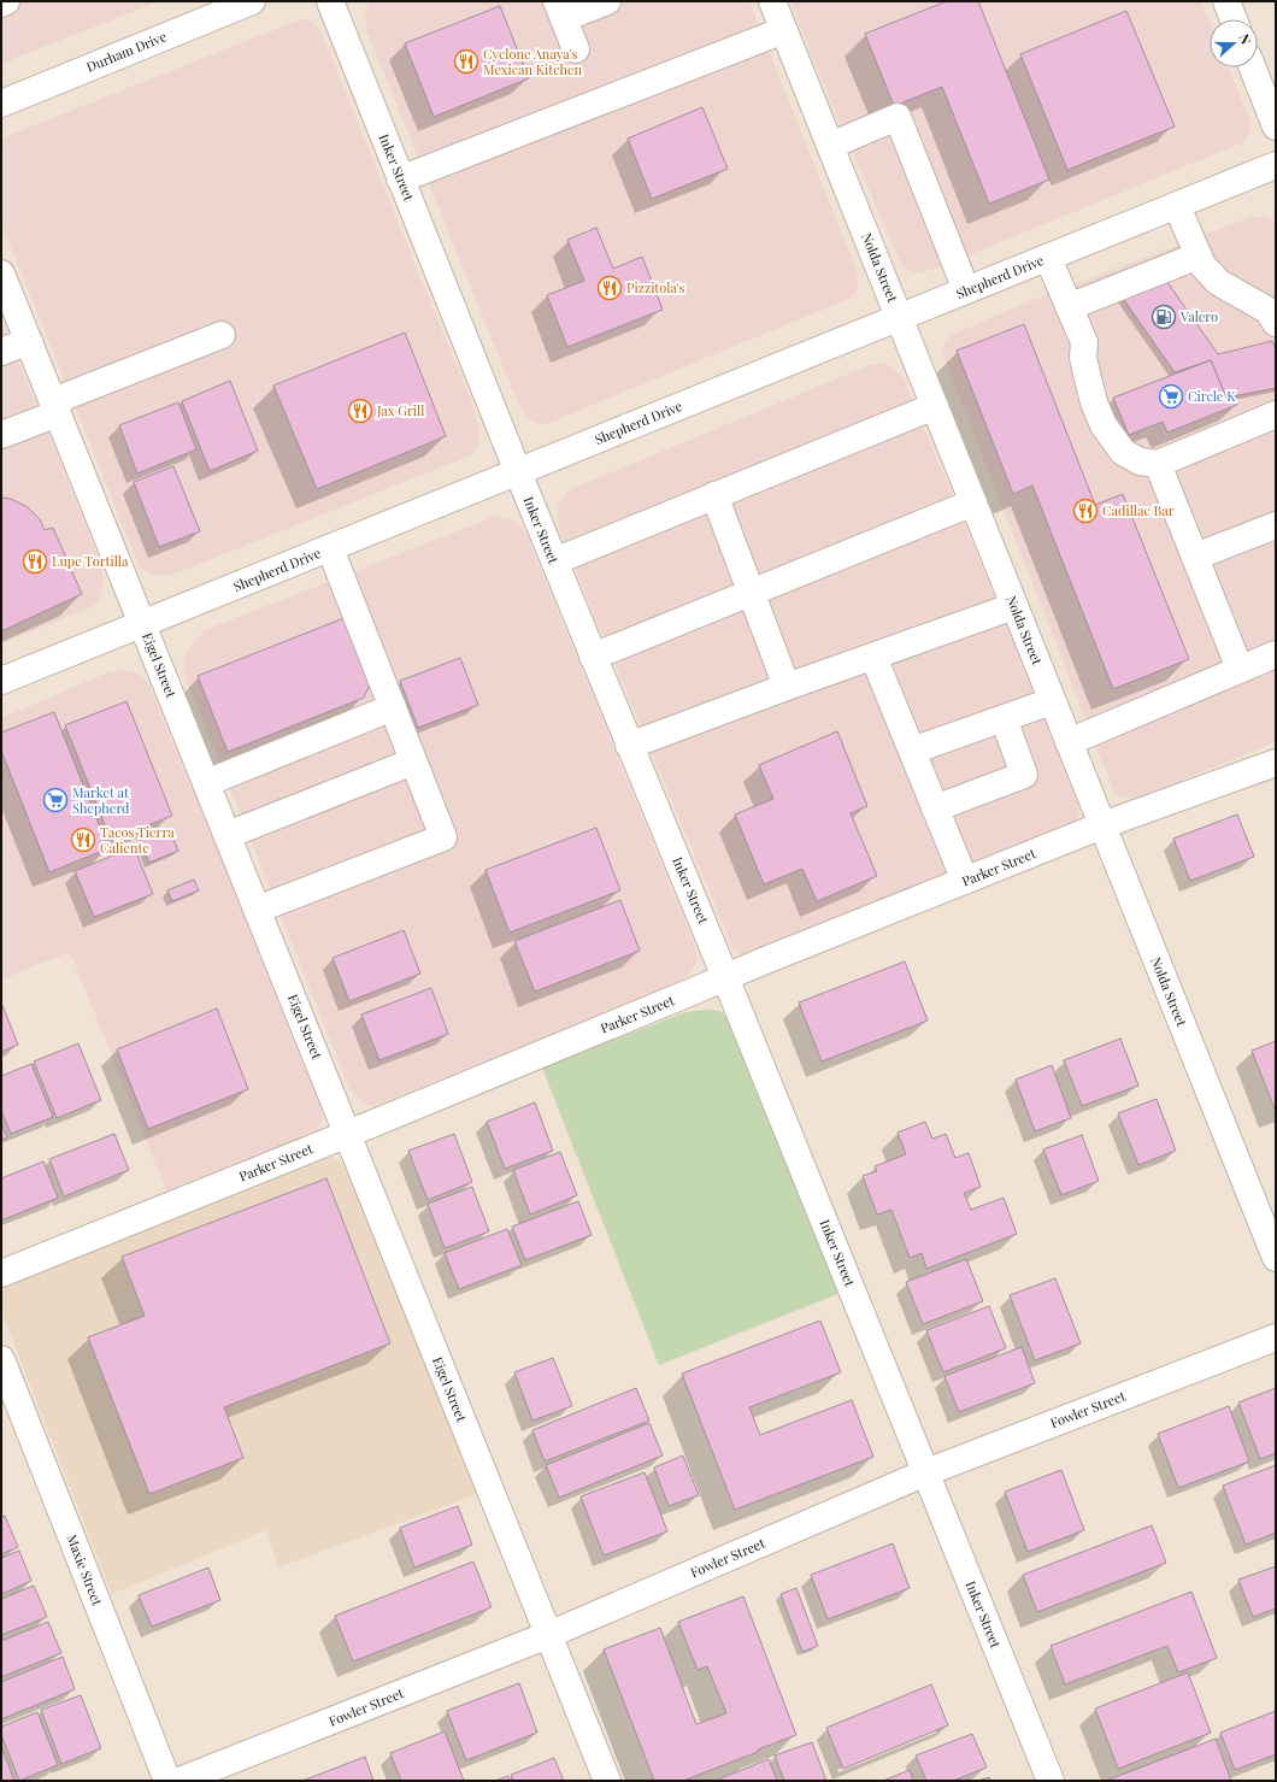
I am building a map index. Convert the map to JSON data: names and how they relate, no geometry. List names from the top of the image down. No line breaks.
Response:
{"streets":{"street":["Durham Drive","Inker Street","Nolda Street","Shepherd Drive","Eigel Street","Parker Street","Fowler Street","Maxie Street"]},"crossings":[["Inker Street","Shepherd Drive"],["Inker Street","Parker Street"],["Inker Street","Fowler Street"],["Nolda Street","Shepherd Drive"],["Nolda Street","Parker Street"],["Shepherd Drive","Eigel Street"],["Eigel Street","Parker Street"],["Eigel Street","Fowler Street"]],"places":{"restaurant":["Cyclone Anaya's Mexican Kitchen","Pizzitola's","Jax Grill","Cadillac Bar","Lupe Tortilla","Tacos Tierra Caliente"],"fuel station":["Valero"],"supermarket":["Circle K","Market at Shepherd"]},"north":"right"}
